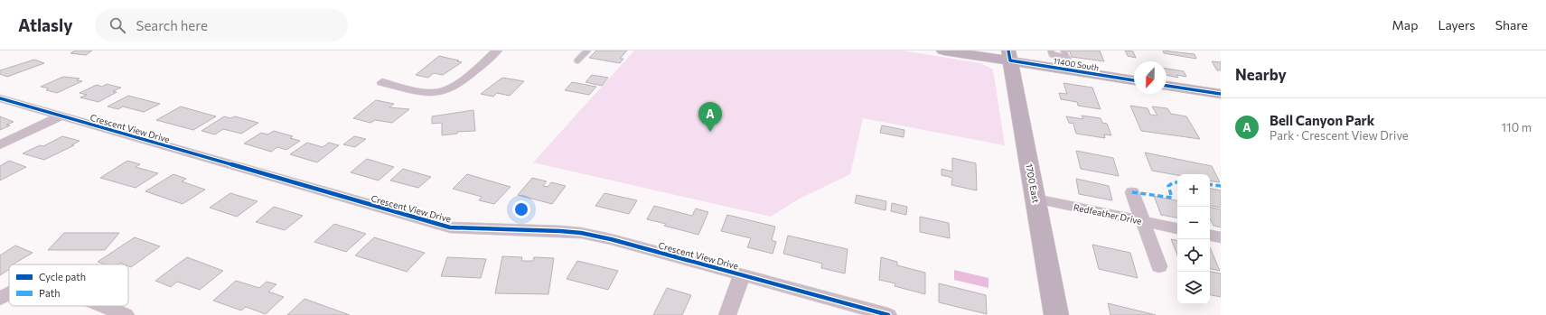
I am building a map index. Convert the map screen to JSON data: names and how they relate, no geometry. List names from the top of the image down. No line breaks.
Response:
{"streets":{"main road":["11400 South","1700 East"],"street":["Crescent View Drive","Redfeather Drive"]},"crossings":[["11400 South","1700 East"],["1700 East","Redfeather Drive"]],"legend":["Cycle path","Path"],"north":"bottom","page":{"header":"Atlasly","search":"Search here","nav":["Map","Layers","Share"],"heading":"Nearby","list":[{"mark":"A","name":"Bell Canyon Park","note":"Park · Crescent View Drive","value":"110 m"}],"pins":"A","map_buttons":["+","−"]}}
